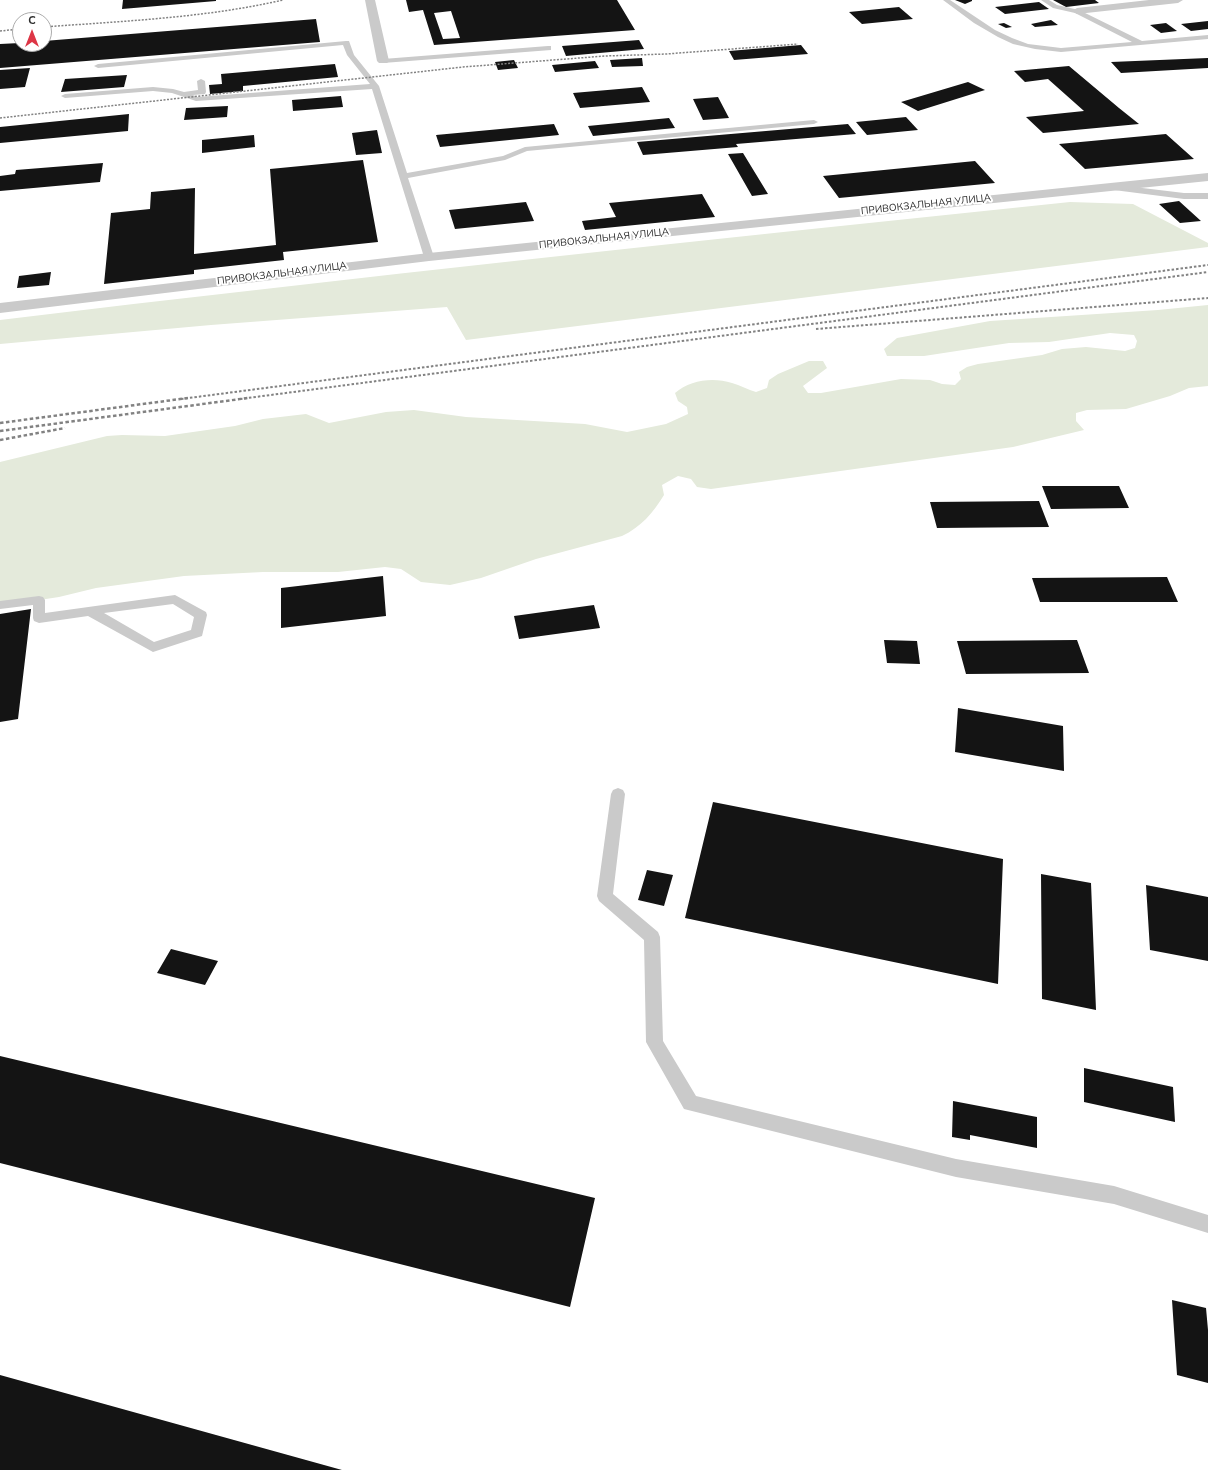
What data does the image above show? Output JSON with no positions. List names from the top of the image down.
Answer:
{
  "streets": {
    "street": ["ПРИВОКЗАЛЬНАЯ УЛИЦА"]
  },
  "north": "top"
}
